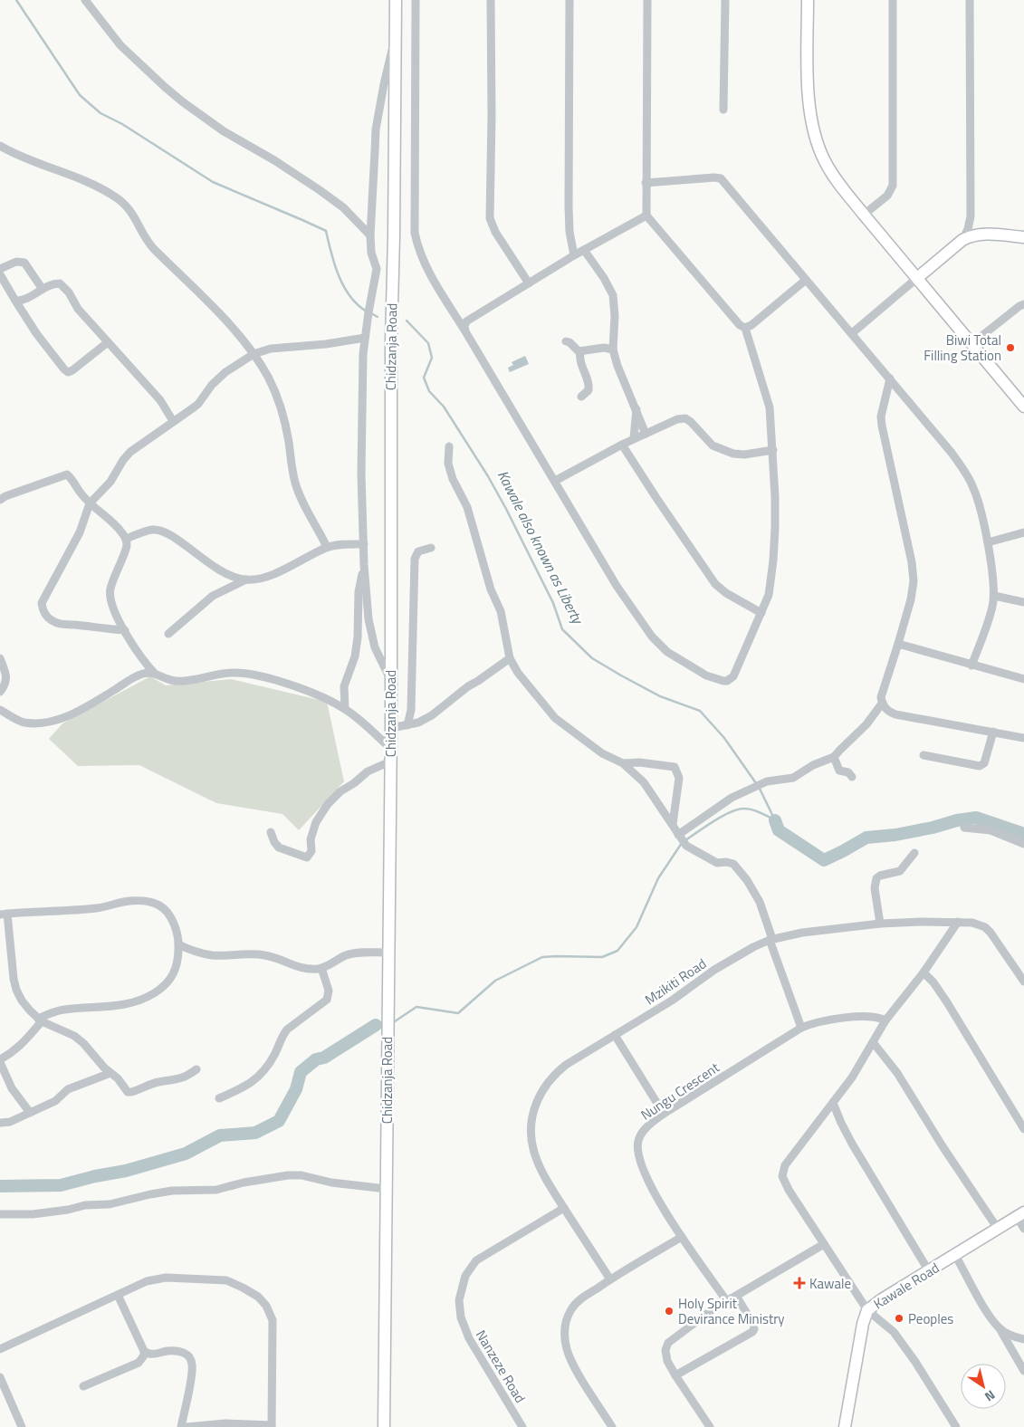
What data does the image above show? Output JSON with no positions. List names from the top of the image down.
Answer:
{
  "streets": {
    "street": [
      "Chidzanja Road",
      "Mzikiti Road",
      "Nungu Crescent",
      "Kawale Road",
      "Nanzeze Road"
    ]
  },
  "crossings": [
    ["Mzikiti Road", "Nanzeze Road"]
  ],
  "water": ["Kawale also known as Liberty"],
  "places": {
    "other": ["Biwi Total Filling Station", "Holy Spirit Devirance Ministry", "Peoples"],
    "health": ["Kawale"]
  },
  "north": "bottom right"
}
